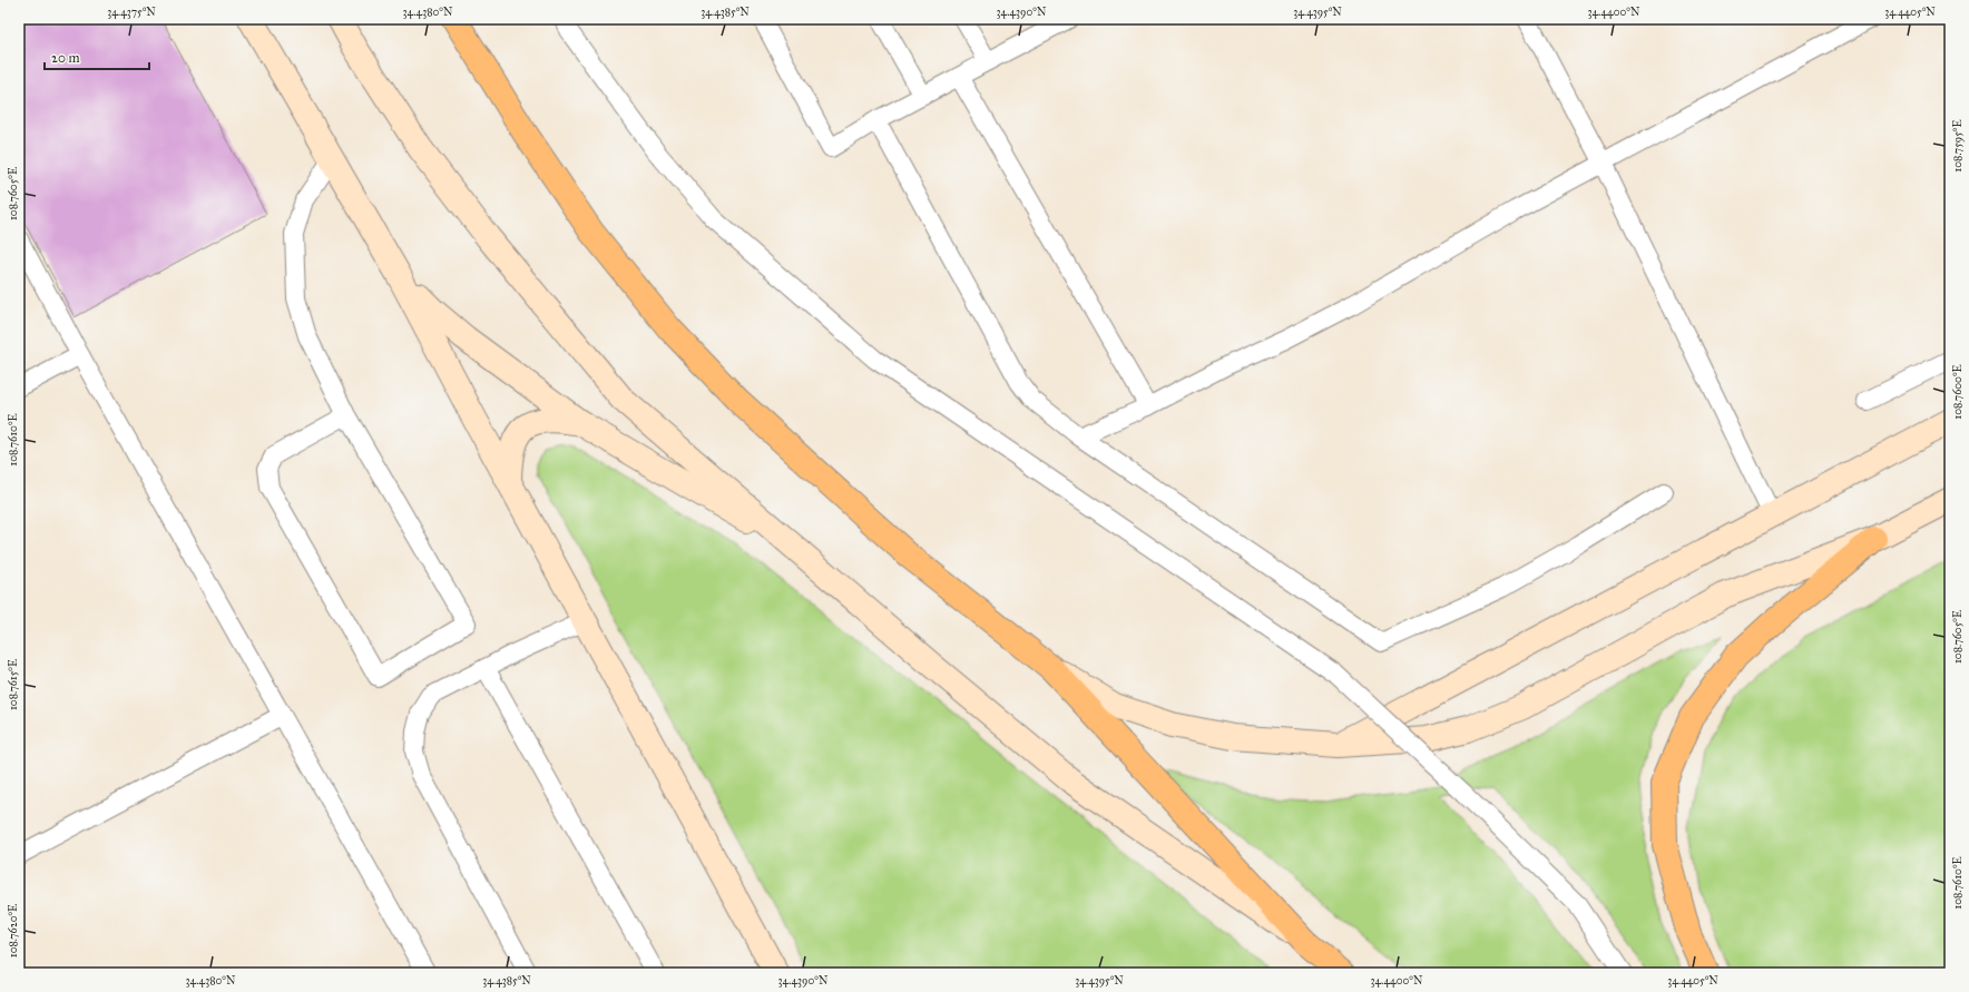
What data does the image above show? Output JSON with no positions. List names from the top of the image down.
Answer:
{
  "scale_bar": "20 m",
  "coordinates": [
    "34.4375°N",
    "34.4380°N",
    "34.4385°N",
    "34.4390°N",
    "34.4395°N",
    "34.4400°N",
    "34.4405°N",
    "108.7595°E",
    "108.7605°E",
    "108.7600°E",
    "108.7610°E",
    "108.7615°E",
    "108.7620°E"
  ]
}
